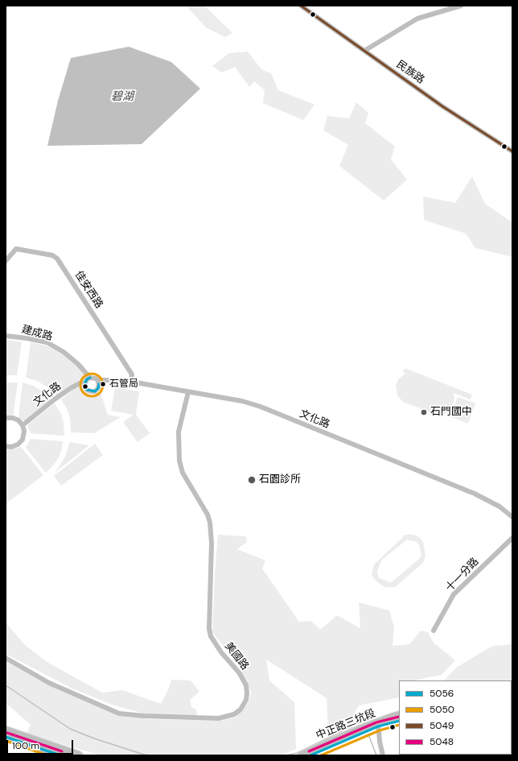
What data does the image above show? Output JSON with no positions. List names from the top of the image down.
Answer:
{
  "streets": {
    "main road": ["中正路三坑段"],
    "street": [
      "民族路",
      "佳安西路",
      "建成路",
      "文化路",
      "十一分路",
      "美國路"
    ]
  },
  "crossings": [
    ["佳安西路", "文化路"],
    ["建成路", "文化路"],
    ["文化路", "美國路"]
  ],
  "water": ["碧湖"],
  "places": ["石管局", "石門國中", "石園診所"],
  "lines": [
    "transit line 5049",
    "transit line 5050",
    "transit line 5056",
    "transit line 5048"
  ],
  "legend": [
    "5056",
    "5050",
    "5049",
    "5048"
  ],
  "scale_bar": "100 m"
}
